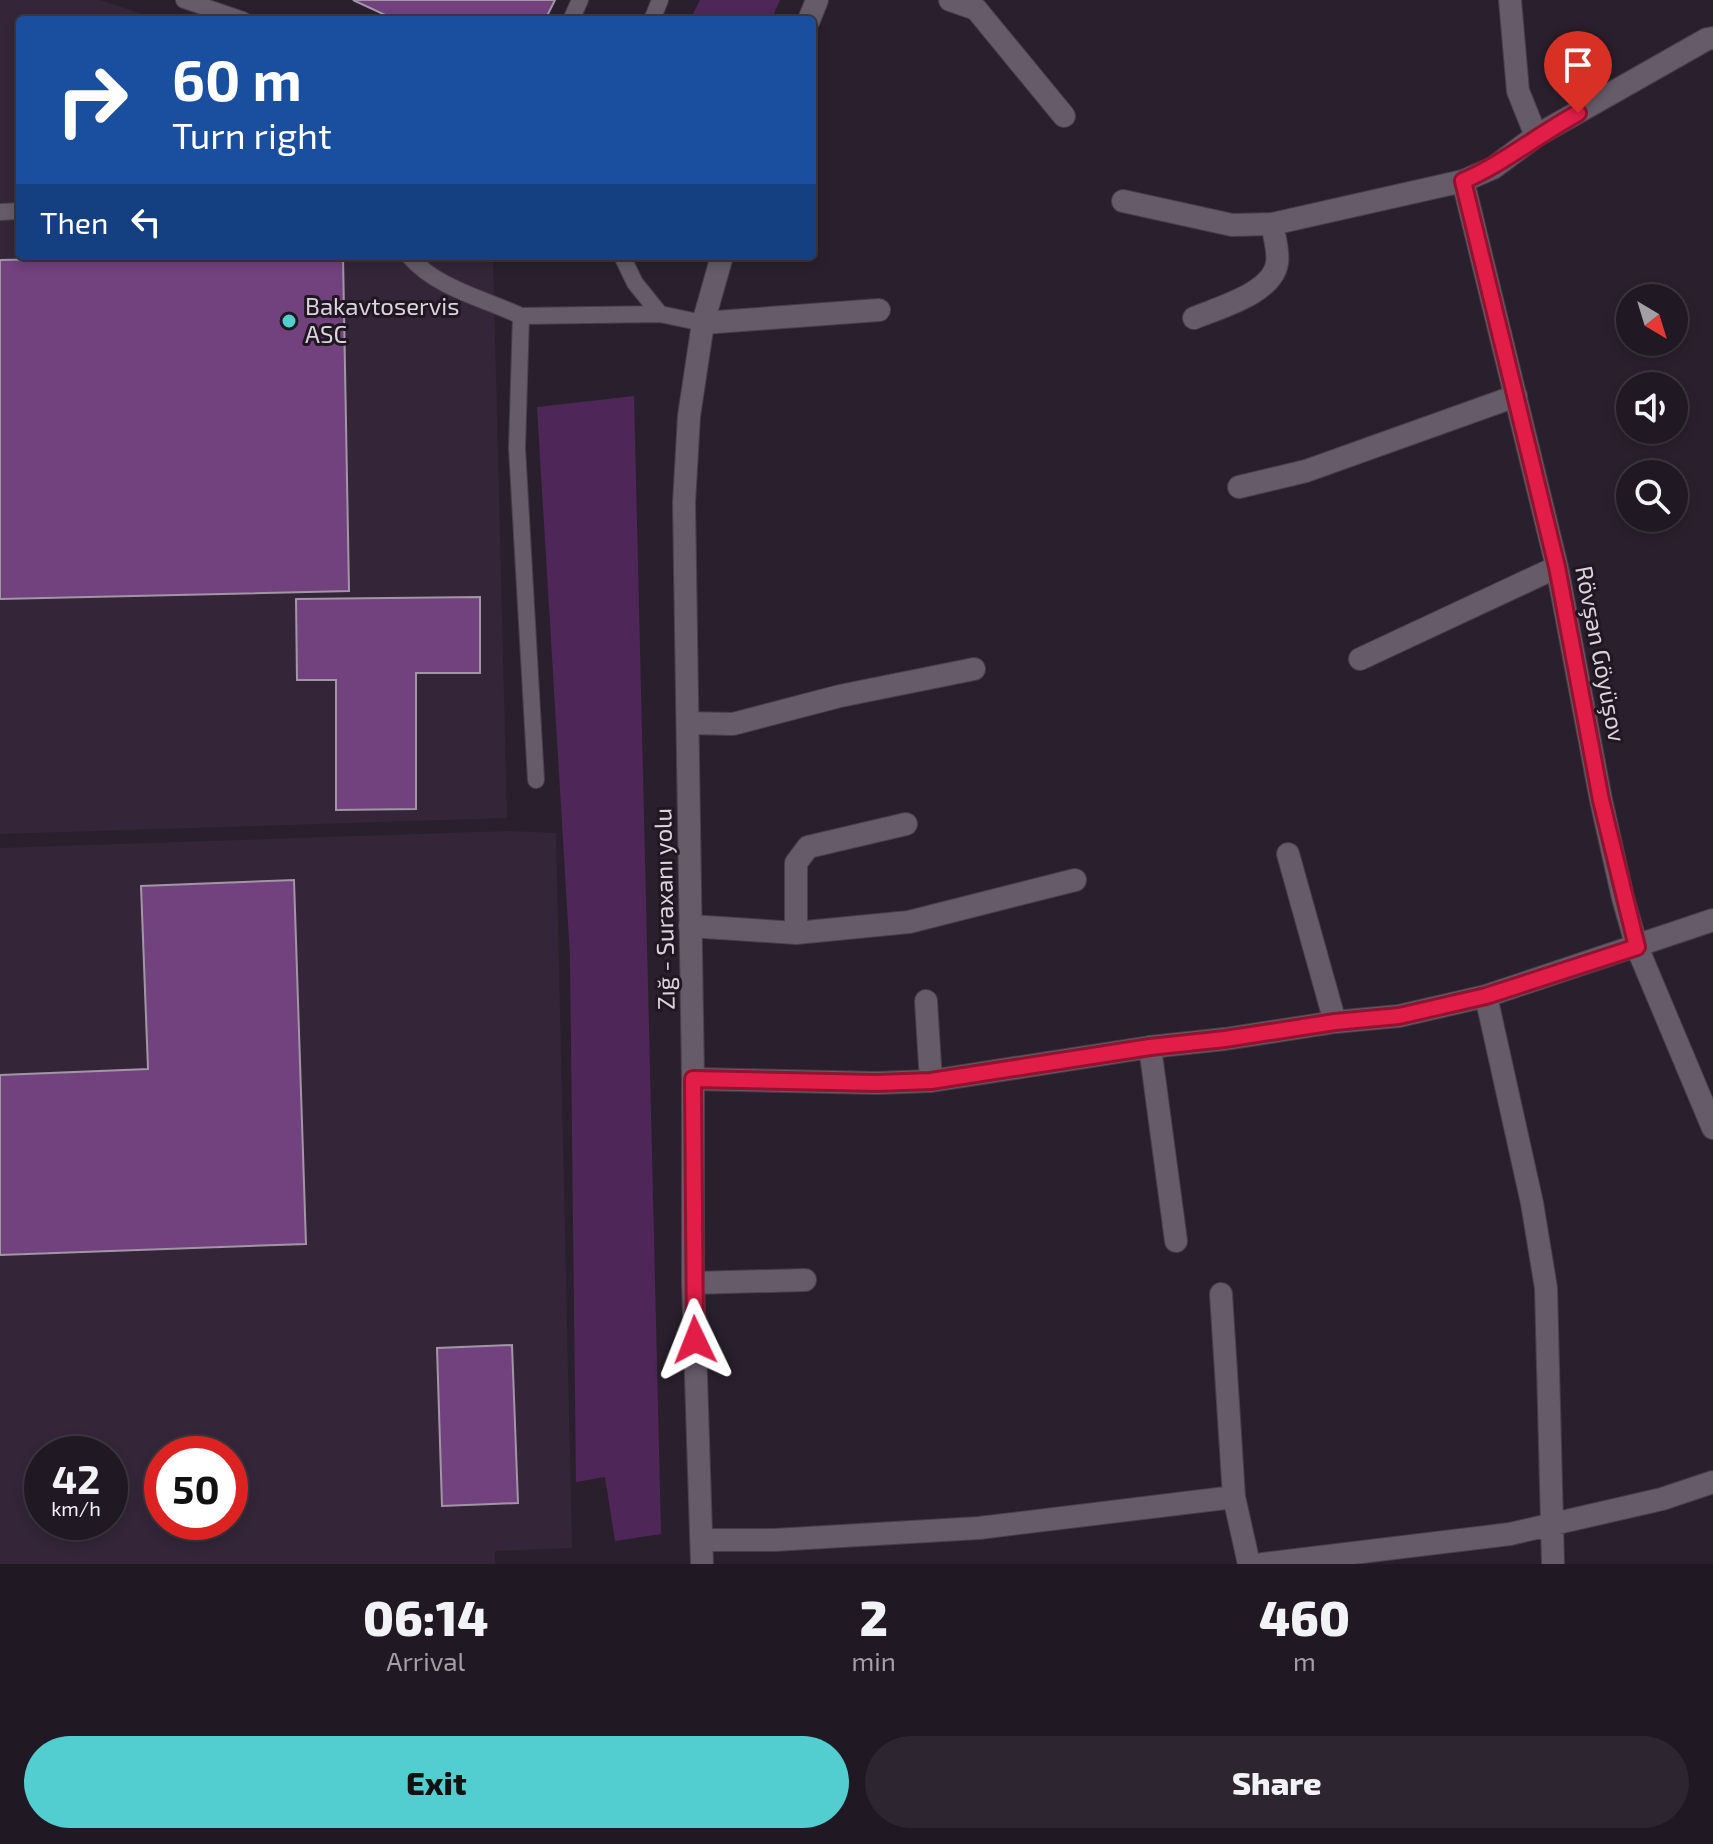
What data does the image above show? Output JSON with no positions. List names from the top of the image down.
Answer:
{
  "streets": {
    "street": ["Rövşən Göyüşov", "Zığ - Suraxanı yolu"]
  },
  "places": ["Bakavtoservis ASC"],
  "north": "bottom right",
  "page": {
    "turn": ["60 m", "Turn right"],
    "then": "Then",
    "speed": "42 km/h",
    "limit": "50",
    "eta": [
      "06:14",
      "Arrival",
      "2",
      "min",
      "460",
      "m"
    ],
    "buttons": ["Exit", "Share"]
  }
}
